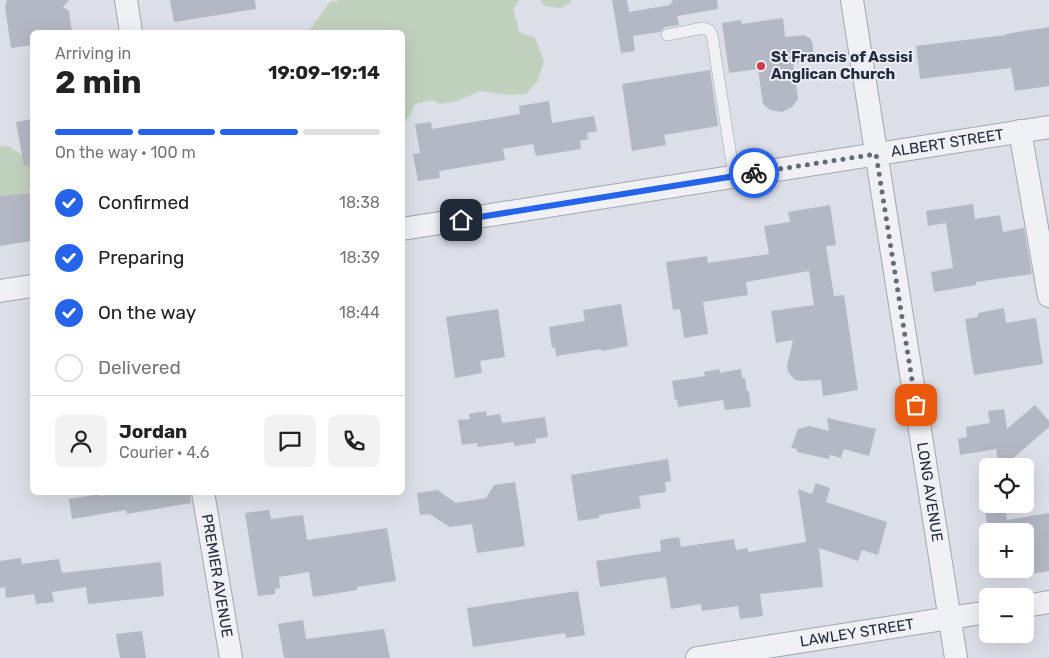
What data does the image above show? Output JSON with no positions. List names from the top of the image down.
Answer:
{
  "streets": {
    "street": [
      "ALBERT STREET",
      "LONG AVENUE",
      "PREMIER AVENUE",
      "LAWLEY STREET"
    ]
  },
  "crossings": [
    ["ALBERT STREET", "LONG AVENUE"],
    ["LONG AVENUE", "LAWLEY STREET"]
  ],
  "places": ["St Francis of Assisi Anglican Church"],
  "page": {
    "heading": ["2 min", "Arriving in", "19:09–19:14"],
    "panel": ["Jordan", "Courier · 4.6"],
    "bar": "On the way · 100 m",
    "list": [
      ["Confirmed", "18:38"],
      ["Preparing", "18:39"],
      ["On the way", "18:44"],
      "Delivered"
    ],
    "map_buttons": ["+", "−"]
  }
}
